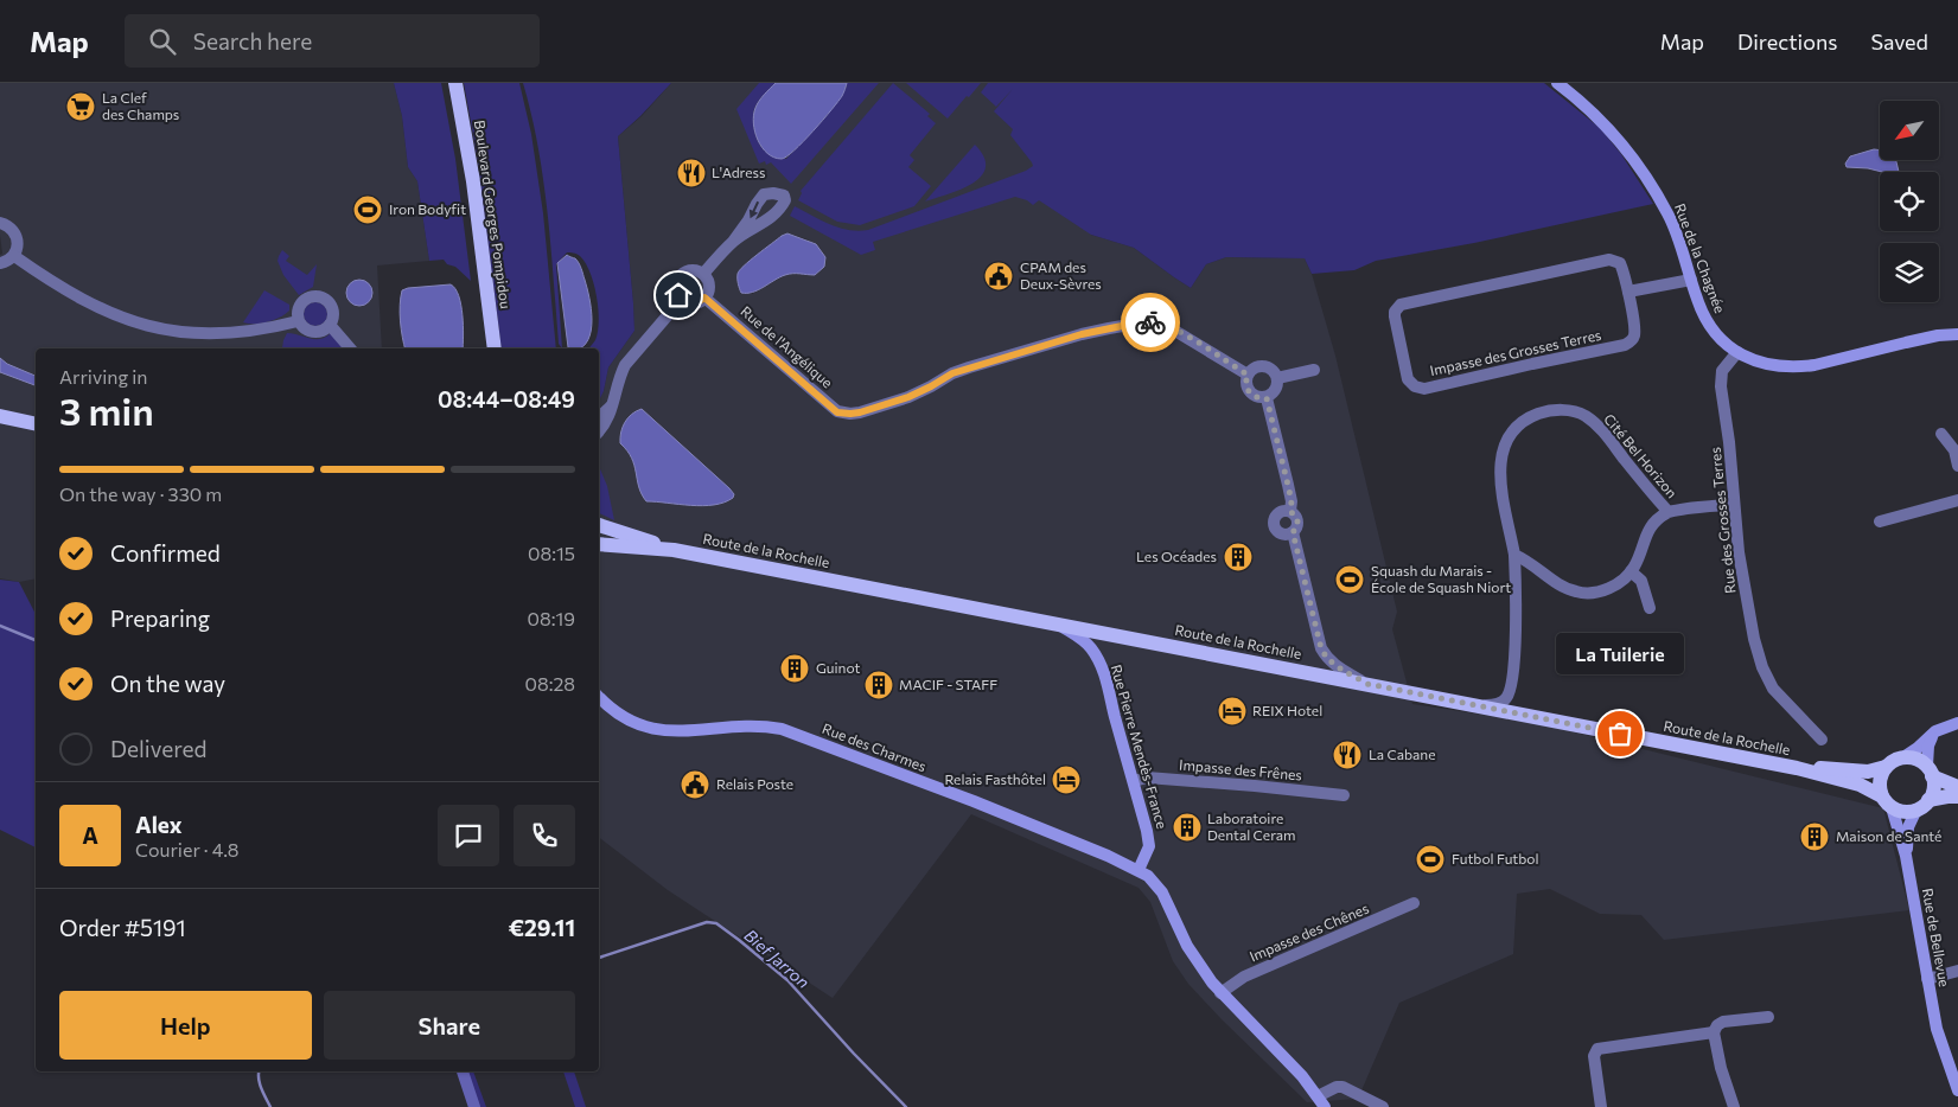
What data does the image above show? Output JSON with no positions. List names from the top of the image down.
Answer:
{
  "streets": {
    "main road": ["Boulevard Georges Pompidou", "Route de la Rochelle"],
    "street": [
      "Rue de la Chagnée",
      "Rue de l'Angélique",
      "Impasse des Grosses Terres",
      "Cité Bel Horizon",
      "Rue des Grosses Terres",
      "Rue Pierre Mendès-France",
      "Rue des Charmes",
      "Impasse des Frênes",
      "Impasse des Chênes",
      "Rue de Bellevue"
    ]
  },
  "crossings": [
    ["Rue de la Chagnée", "Rue des Grosses Terres"],
    ["Cité Bel Horizon", "Rue des Grosses Terres"],
    ["Cité Bel Horizon", "Route de la Rochelle"],
    ["Route de la Rochelle", "Rue Pierre Mendès-France"],
    ["Route de la Rochelle", "Rue de Bellevue"],
    ["Rue Pierre Mendès-France", "Rue des Charmes"],
    ["Rue Pierre Mendès-France", "Impasse des Frênes"]
  ],
  "water": ["Bief Jarron"],
  "places": {
    "supermarket": ["La Clef des Champs"],
    "restaurant": ["L'Adress", "La Cabane"],
    "sports": ["Iron Bodyfit", "Squash du Marais - École de Squash Niort", "Futbol Futbol"],
    "public building": ["CPAM des Deux-Sèvres", "Relais Poste"],
    "building": [
      "Les Océades",
      "Guinot",
      "MACIF - STAFF",
      "Laboratoire Dental Ceram",
      "Maison de Santé"
    ],
    "hotel": ["REIX Hotel", "Relais Fasthôtel"],
    "other": ["La Tuilerie"]
  },
  "north": "bottom left",
  "page": {
    "header": "Map",
    "search": "Search here",
    "nav": ["Map", "Directions", "Saved"],
    "heading": ["3 min", "Arriving in", "08:44–08:49"],
    "panel": [
      "Alex",
      "Courier · 4.8",
      "Order #5191",
      "€29.11"
    ],
    "bar": "On the way · 330 m",
    "list": [
      ["Confirmed", "08:15"],
      ["Preparing", "08:19"],
      ["On the way", "08:28"],
      "Delivered"
    ],
    "bubble": "La Tuilerie",
    "round": "A",
    "buttons": ["Help", "Share"]
  }
}
